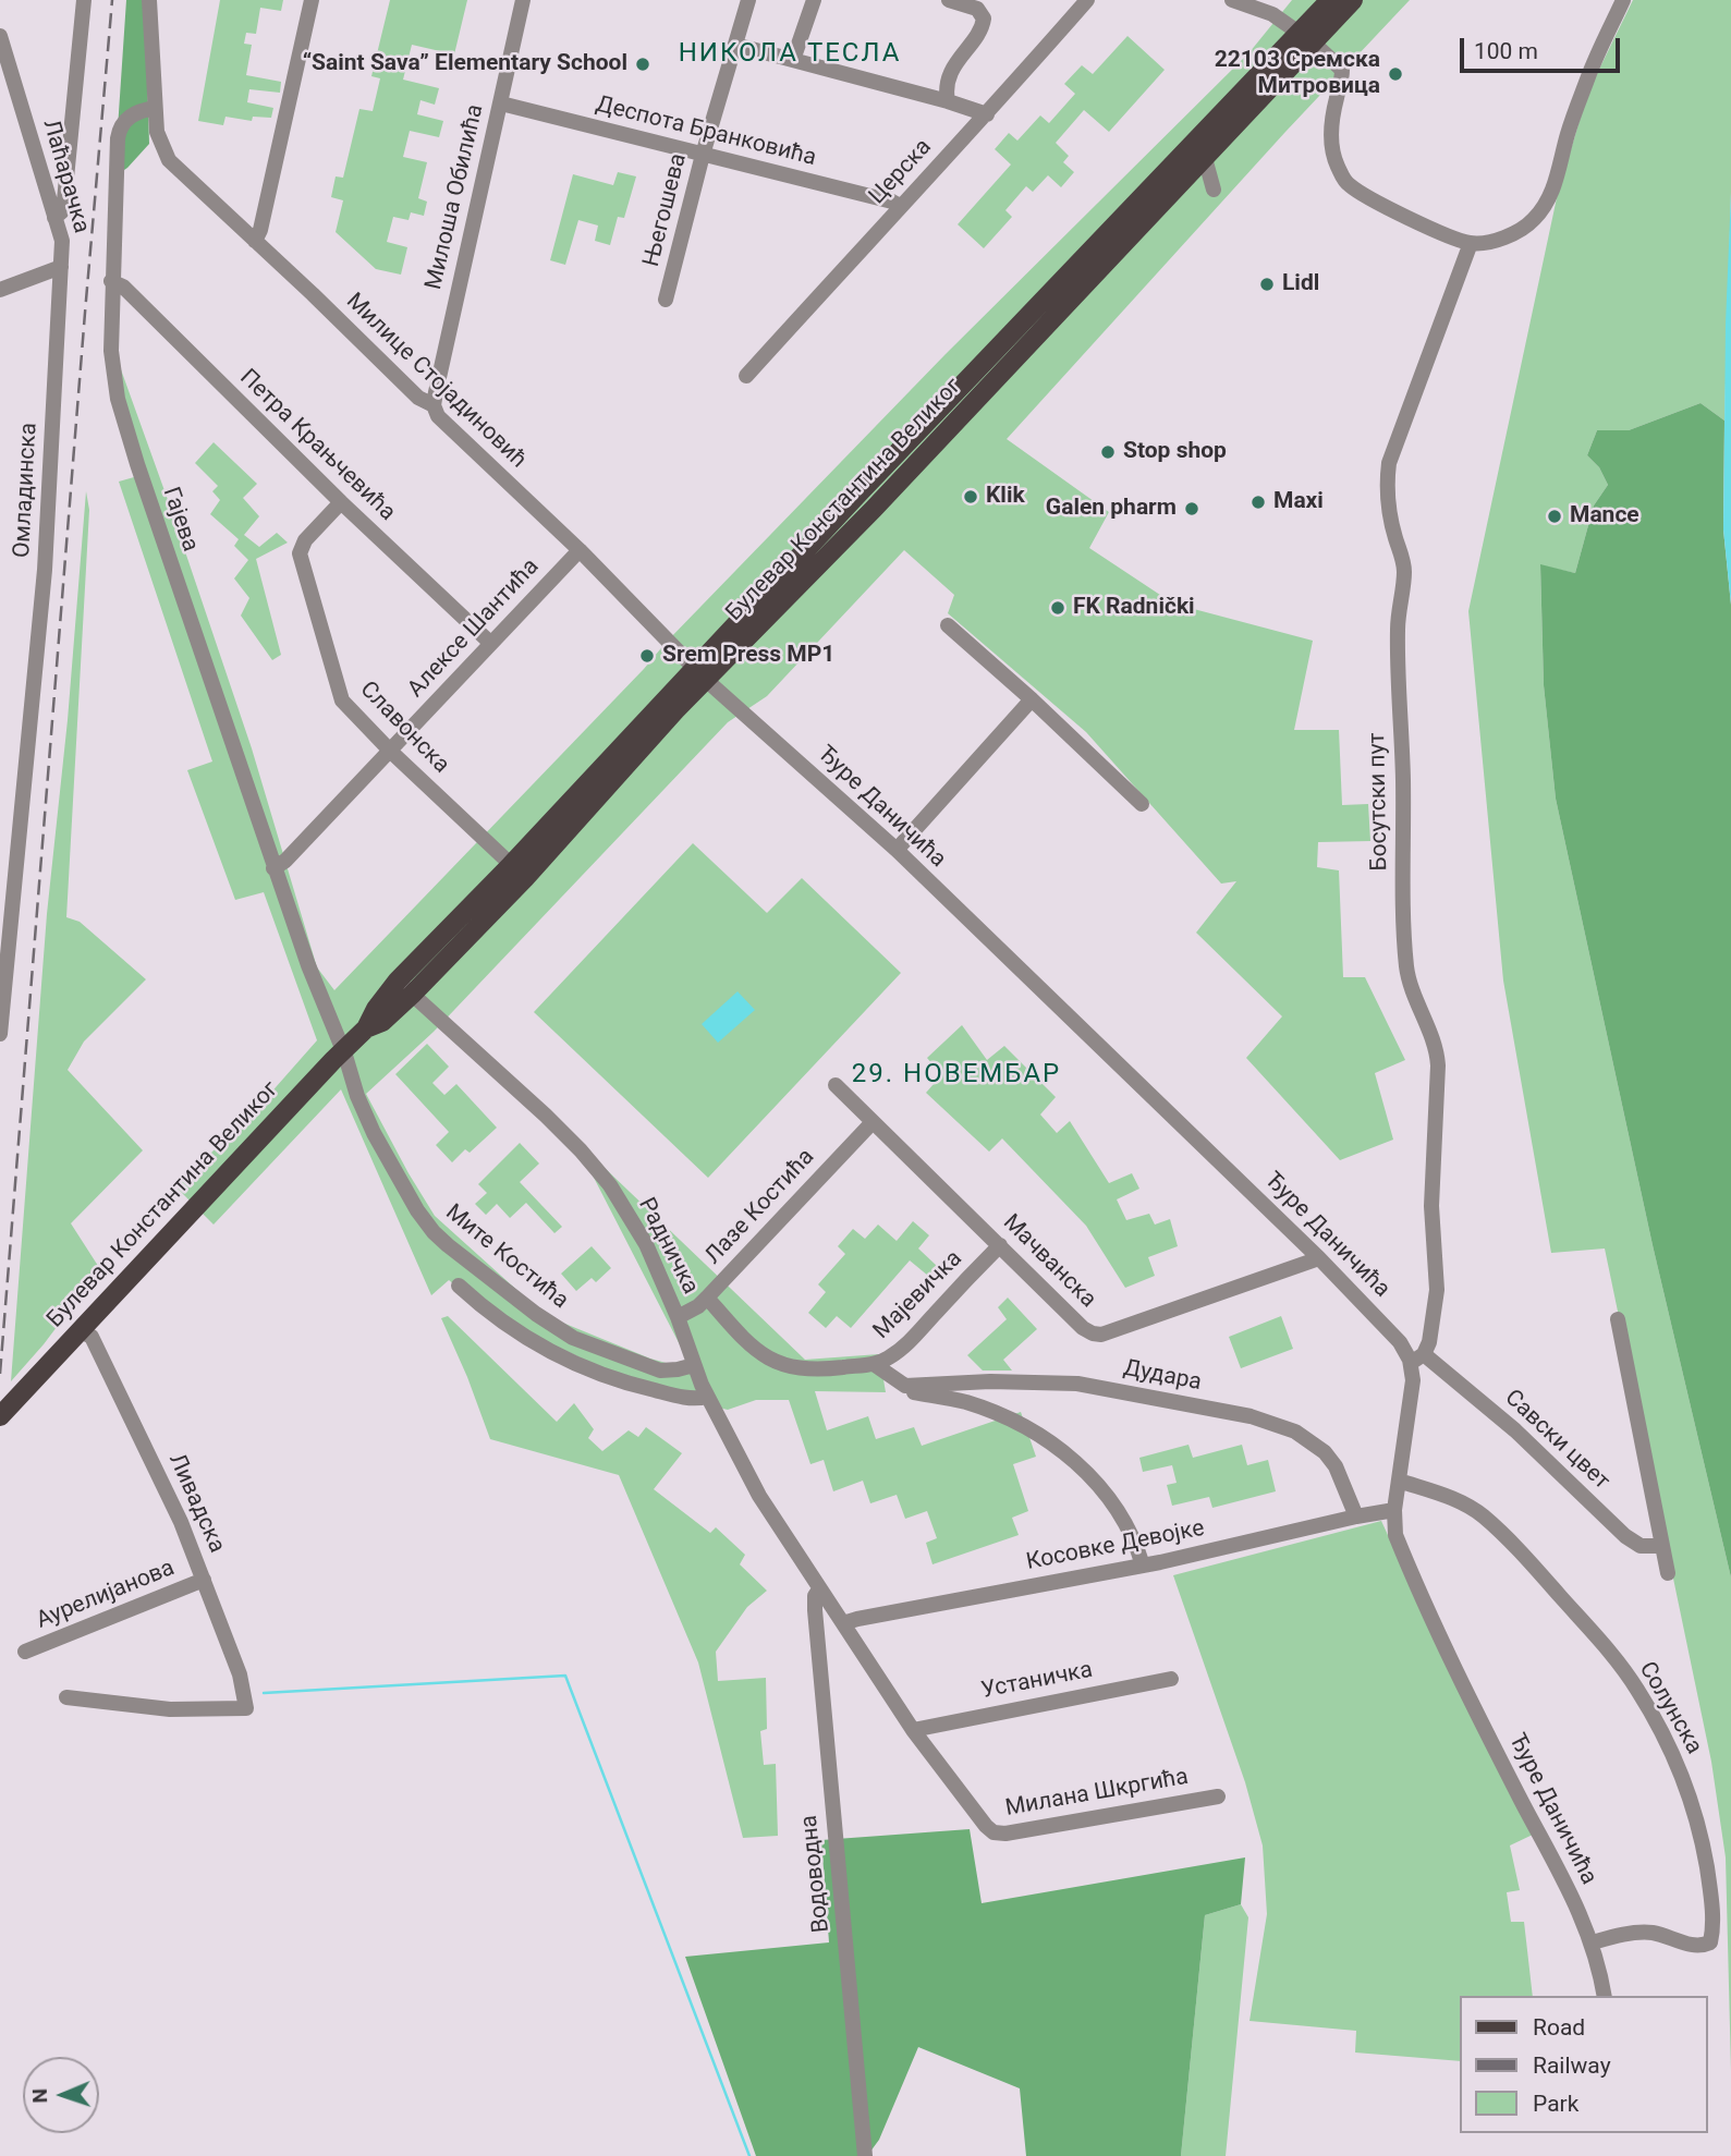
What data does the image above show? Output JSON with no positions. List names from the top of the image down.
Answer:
{
  "streets": {
    "main road": ["Булевар Константина Великог"],
    "street": [
      "Деспота Бранковића",
      "Церска",
      "Лаћарачка",
      "Милоша Обилића",
      "Његошева",
      "Милице Стојадиновић",
      "Петра Крањчевића",
      "Омладинска",
      "Гајева",
      "Алексе Шантића",
      "Славонска",
      "Босутски пут",
      "Ђуре Даничића",
      "Лазе Костића",
      "Радничка",
      "Мите Костића",
      "Мачванска",
      "Мајевичка",
      "Дудара",
      "Савски цвет",
      "Ливадска",
      "Косовке Девојке",
      "Аурелијанова",
      "Устаничка",
      "Солунска",
      "Милана Шкргића",
      "Водоводна"
    ]
  },
  "crossings": [
    ["Деспота Бранковића", "Церска"],
    ["Деспота Бранковића", "Милоша Обилића"],
    ["Деспота Бранковића", "Његошева"],
    ["Лаћарачка", "Омладинска"],
    ["Милоша Обилића", "Милице Стојадиновић"],
    ["Милице Стојадиновић", "Булевар Константина Великог"],
    ["Милице Стојадиновић", "Гајева"],
    ["Милице Стојадиновић", "Алексе Шантића"],
    ["Милице Стојадиновић", "Ђуре Даничића"],
    ["Петра Крањчевића", "Гајева"],
    ["Петра Крањчевића", "Алексе Шантића"],
    ["Петра Крањчевића", "Славонска"],
    ["Булевар Константина Великог", "Гајева"],
    ["Булевар Константина Великог", "Славонска"],
    ["Булевар Константина Великог", "Ђуре Даничића"],
    ["Булевар Константина Великог", "Радничка"],
    ["Булевар Константина Великог", "Мите Костића"],
    ["Булевар Константина Великог", "Ливадска"],
    ["Гајева", "Алексе Шантића"],
    ["Гајева", "Мите Костића"],
    ["Алексе Шантића", "Славонска"],
    ["Босутски пут", "Ђуре Даничића"],
    ["Босутски пут", "Савски цвет"],
    ["Ђуре Даничића", "Мачванска"],
    ["Ђуре Даничића", "Савски цвет"],
    ["Ђуре Даничића", "Косовке Девојке"],
    ["Ђуре Даничића", "Солунска"],
    ["Лазе Костића", "Радничка"],
    ["Лазе Костића", "Мачванска"],
    ["Лазе Костића", "Мајевичка"],
    ["Радничка", "Мите Костића"],
    ["Радничка", "Водоводна"],
    ["Мачванска", "Мајевичка"],
    ["Дудара", "Косовке Девојке"],
    ["Ливадска", "Аурелијанова"],
    ["Устаничка", "Милана Шкргића"]
  ],
  "districts": ["НИКОЛА ТЕСЛА", "29. НОВЕМБАР"],
  "places": [
    "“Saint Sava” Elementary School",
    "22103 Сремска Митровица",
    "Lidl",
    "Stop shop",
    "Klik",
    "Maxi",
    "Galen pharm",
    "Mance",
    "FK Radnički",
    "Srem Press MP1"
  ],
  "legend": ["Road", "Railway", "Park"],
  "scale_bar": "100 m",
  "north": "left"
}
